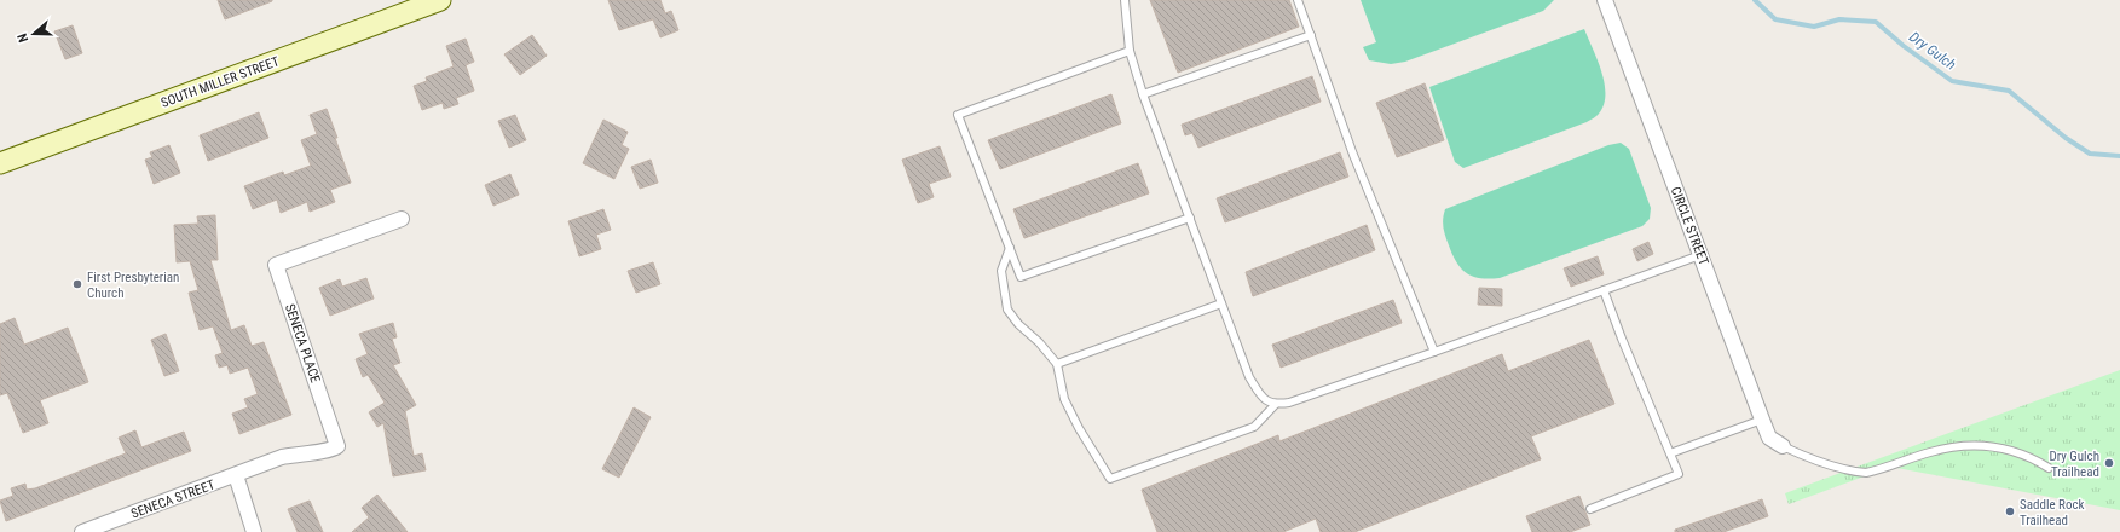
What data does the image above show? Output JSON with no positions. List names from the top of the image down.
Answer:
{
  "streets": {
    "street": [
      "SOUTH MILLER STREET",
      "CIRCLE STREET",
      "SENECA PLACE",
      "SENECA STREET"
    ]
  },
  "crossings": [
    ["SENECA PLACE", "SENECA STREET"]
  ],
  "water": ["Dry Gulch"],
  "places": ["First Presbyterian Church", "Dry Gulch Trailhead", "Saddle Rock Trailhead"],
  "north": "left"
}
